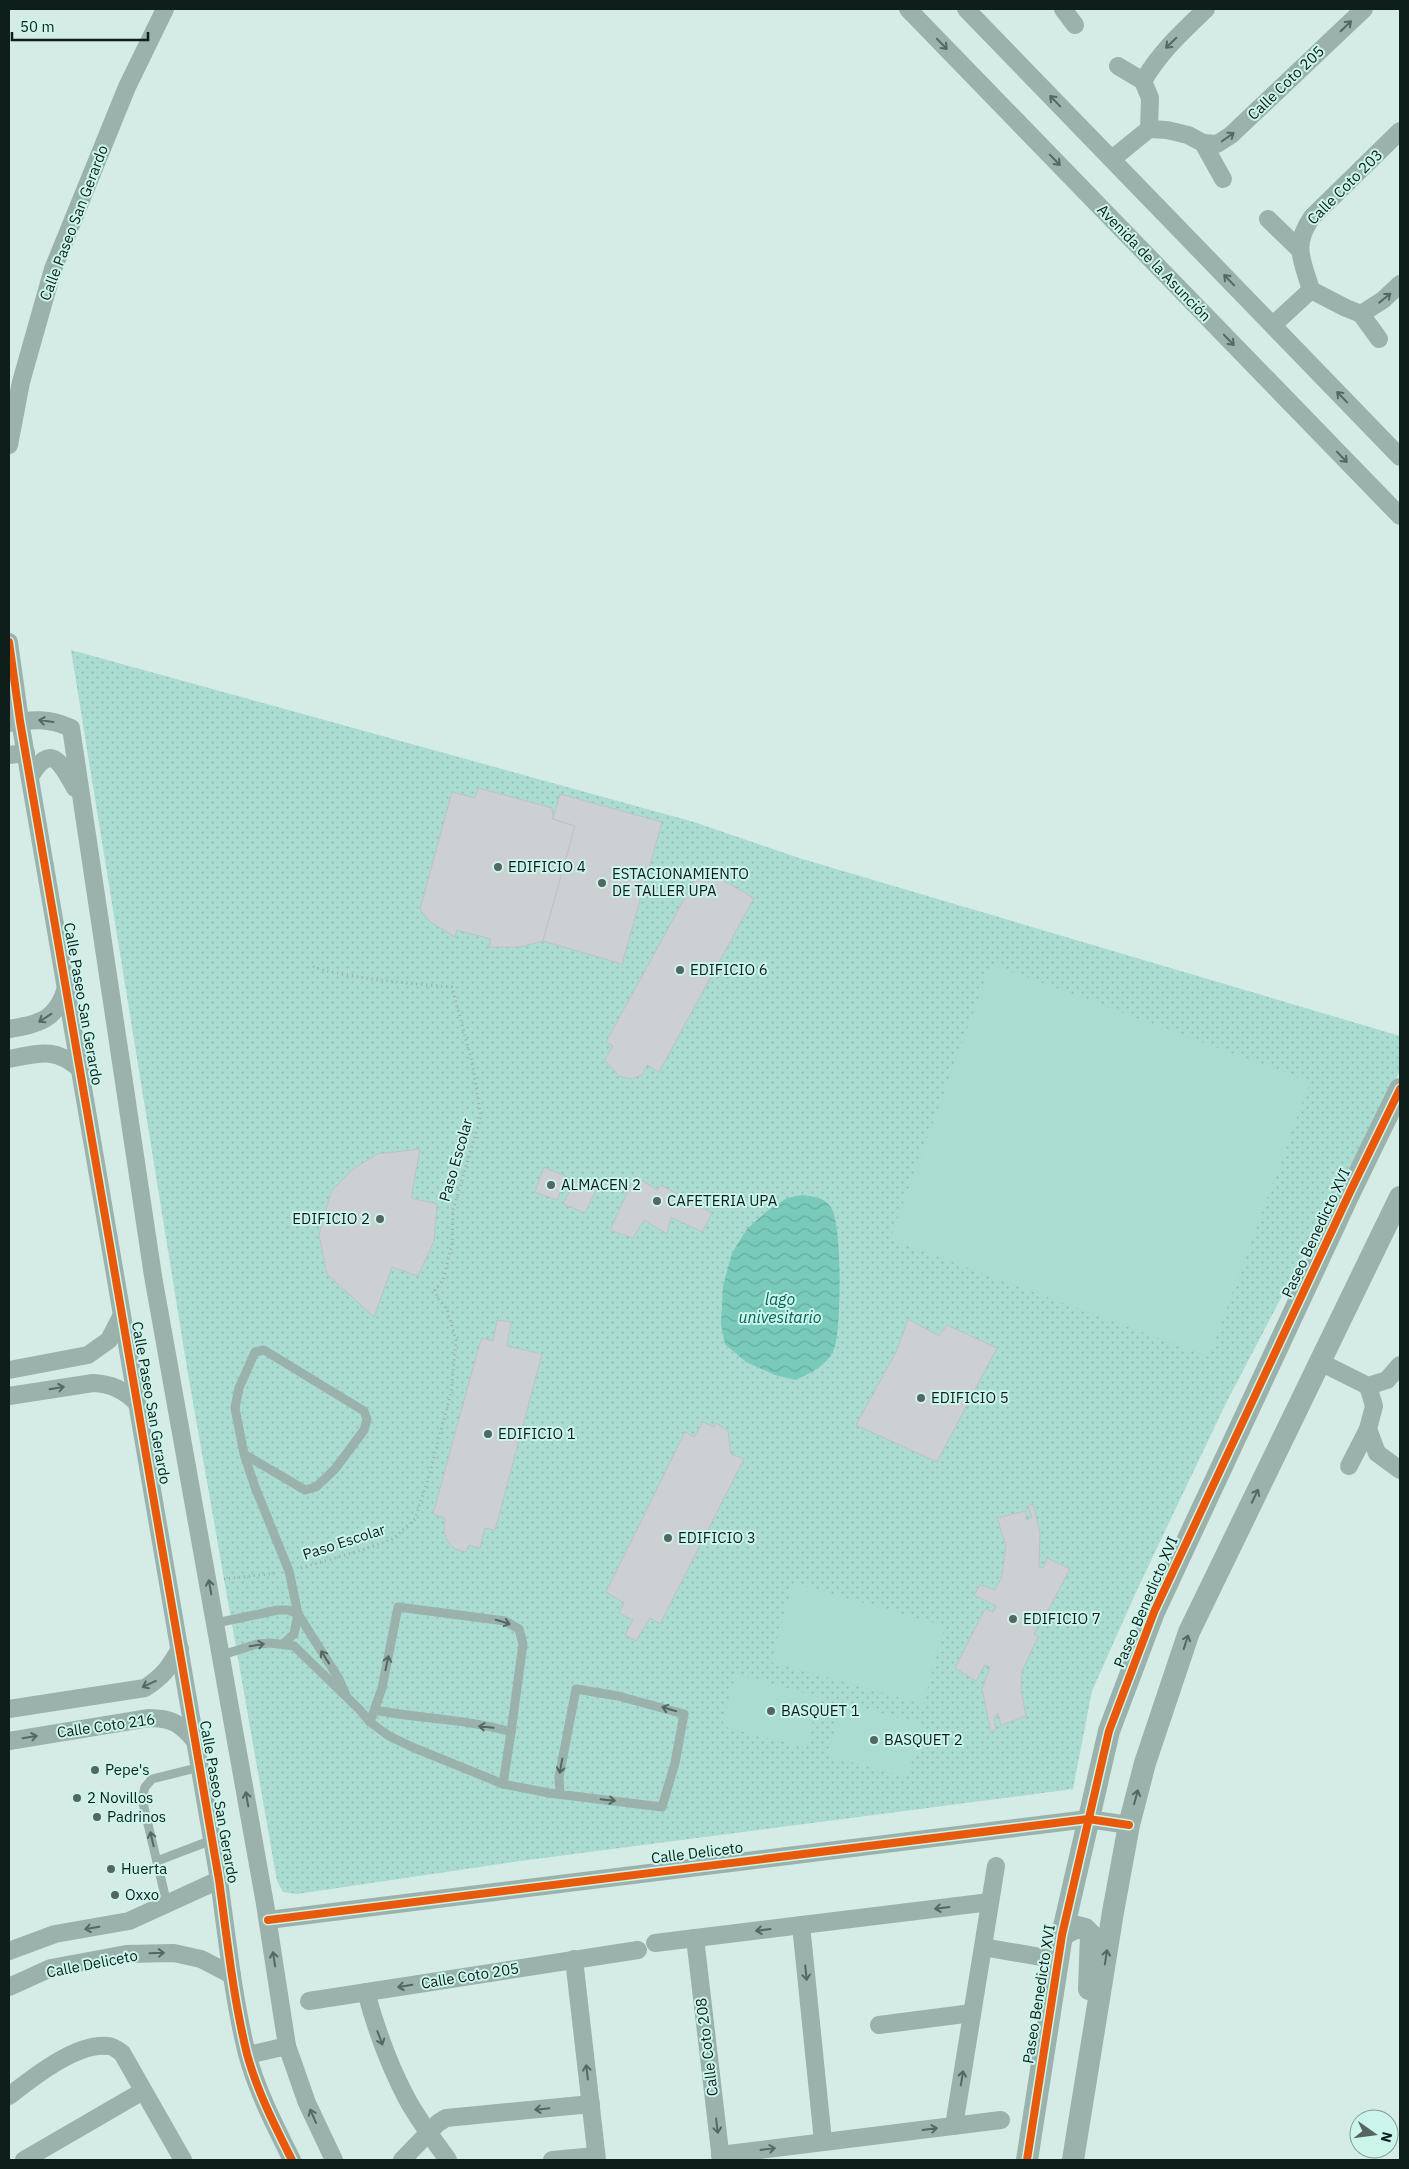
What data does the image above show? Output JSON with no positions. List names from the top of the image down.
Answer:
{
  "streets": {
    "street": [
      "Calle Coto 205",
      "Calle Coto 203",
      "Calle Paseo San Gerardo",
      "Avenida de la Asunción",
      "Paseo Benedicto XVI",
      "Calle Coto 216",
      "Calle Deliceto",
      "Calle Coto 208"
    ],
    "path": ["Paso Escolar"]
  },
  "crossings": [
    ["Calle Paseo San Gerardo", "Paso Escolar"],
    ["Calle Paseo San Gerardo", "Calle Coto 216"],
    ["Calle Paseo San Gerardo", "Calle Deliceto"],
    ["Paseo Benedicto XVI", "Calle Deliceto"]
  ],
  "water": ["lago univesitario"],
  "places": [
    "EDIFICIO 4",
    "ESTACIONAMIENTO DE TALLER UPA",
    "EDIFICIO 6",
    "ALMACEN 2",
    "CAFETERIA UPA",
    "EDIFICIO 2",
    "EDIFICIO 5",
    "EDIFICIO 1",
    "EDIFICIO 3",
    "EDIFICIO 7",
    "BASQUET 1",
    "BASQUET 2",
    "Pepe's",
    "2 Novillos",
    "Padrinos",
    "Huerta",
    "Oxxo"
  ],
  "scale_bar": "50 m",
  "north": "right"
}
